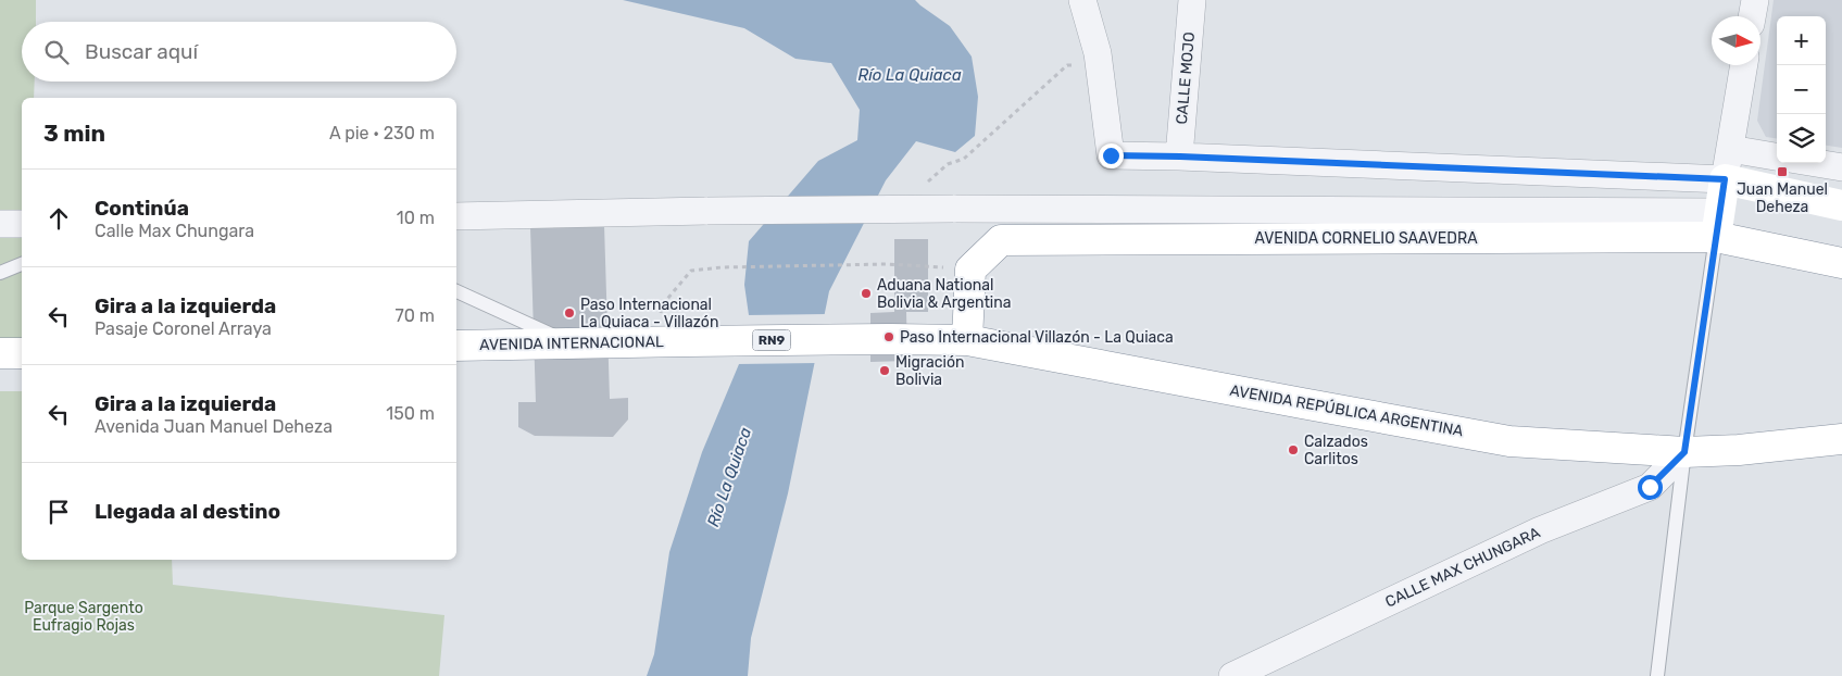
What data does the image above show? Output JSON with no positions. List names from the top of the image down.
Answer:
{
  "streets": {
    "main road": [
      "AVENIDA CORNELIO SAAVEDRA",
      "RN9",
      "AVENIDA INTERNACIONAL",
      "AVENIDA REPÚBLICA ARGENTINA"
    ],
    "street": ["CALLE MOJO", "CALLE MAX CHUNGARA"]
  },
  "crossings": [
    ["AVENIDA INTERNACIONAL", "AVENIDA REPÚBLICA ARGENTINA"],
    ["AVENIDA REPÚBLICA ARGENTINA", "CALLE MAX CHUNGARA"]
  ],
  "water": ["Río La Quiaca"],
  "parks": ["Parque Sargento Eufragio Rojas"],
  "places": {
    "transit": ["Juan Manuel Deheza"],
    "other": [
      "Aduana National Bolivia & Argentina",
      "Paso Internacional La Quiaca - Villazón",
      "Paso Internacional Villazón - La Quiaca",
      "Migración Bolivia",
      "Calzados Carlitos"
    ]
  },
  "north": "right",
  "page": {
    "map_buttons": ["+", "−"],
    "search": "Buscar aquí",
    "heading": ["3 min", "A pie · 230 m"],
    "list": [
      ["Continúa", "Calle Max Chungara", "10 m"],
      ["Gira a la izquierda", "Pasaje Coronel Arraya", "70 m"],
      ["Gira a la izquierda", "Avenida Juan Manuel Deheza", "150 m"],
      "Llegada al destino"
    ]
  }
}
